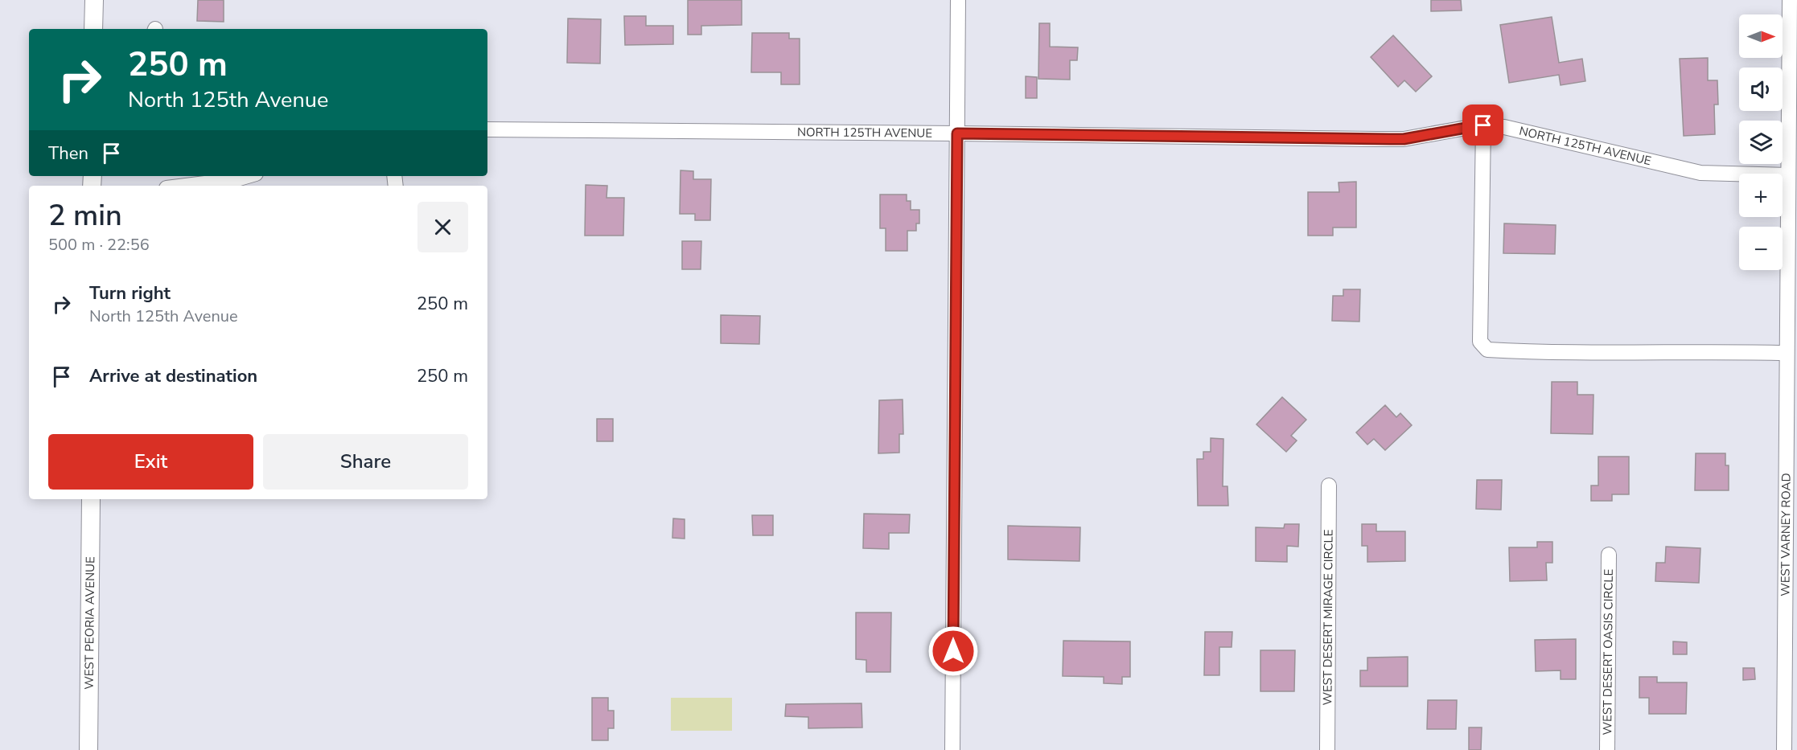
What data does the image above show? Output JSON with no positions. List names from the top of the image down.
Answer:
{
  "streets": {
    "main road": ["WEST PEORIA AVENUE"],
    "street": [
      "NORTH 125TH AVENUE",
      "WEST VARNEY ROAD",
      "WEST DESERT MIRAGE CIRCLE",
      "WEST DESERT OASIS CIRCLE"
    ]
  },
  "crossings": [
    ["NORTH 125TH AVENUE", "WEST VARNEY ROAD"]
  ],
  "north": "right",
  "page": {
    "map_buttons": ["+", "−"],
    "turn": ["250 m", "North 125th Avenue"],
    "then": "Then",
    "heading": ["2 min", "500 m · 22:56"],
    "list": [
      {
        "name": "Turn right",
        "note": "North 125th Avenue",
        "value": "250 m"
      },
      {
        "name": "Arrive at destination",
        "value": "250 m"
      }
    ],
    "buttons": ["Exit", "Share"]
  }
}
